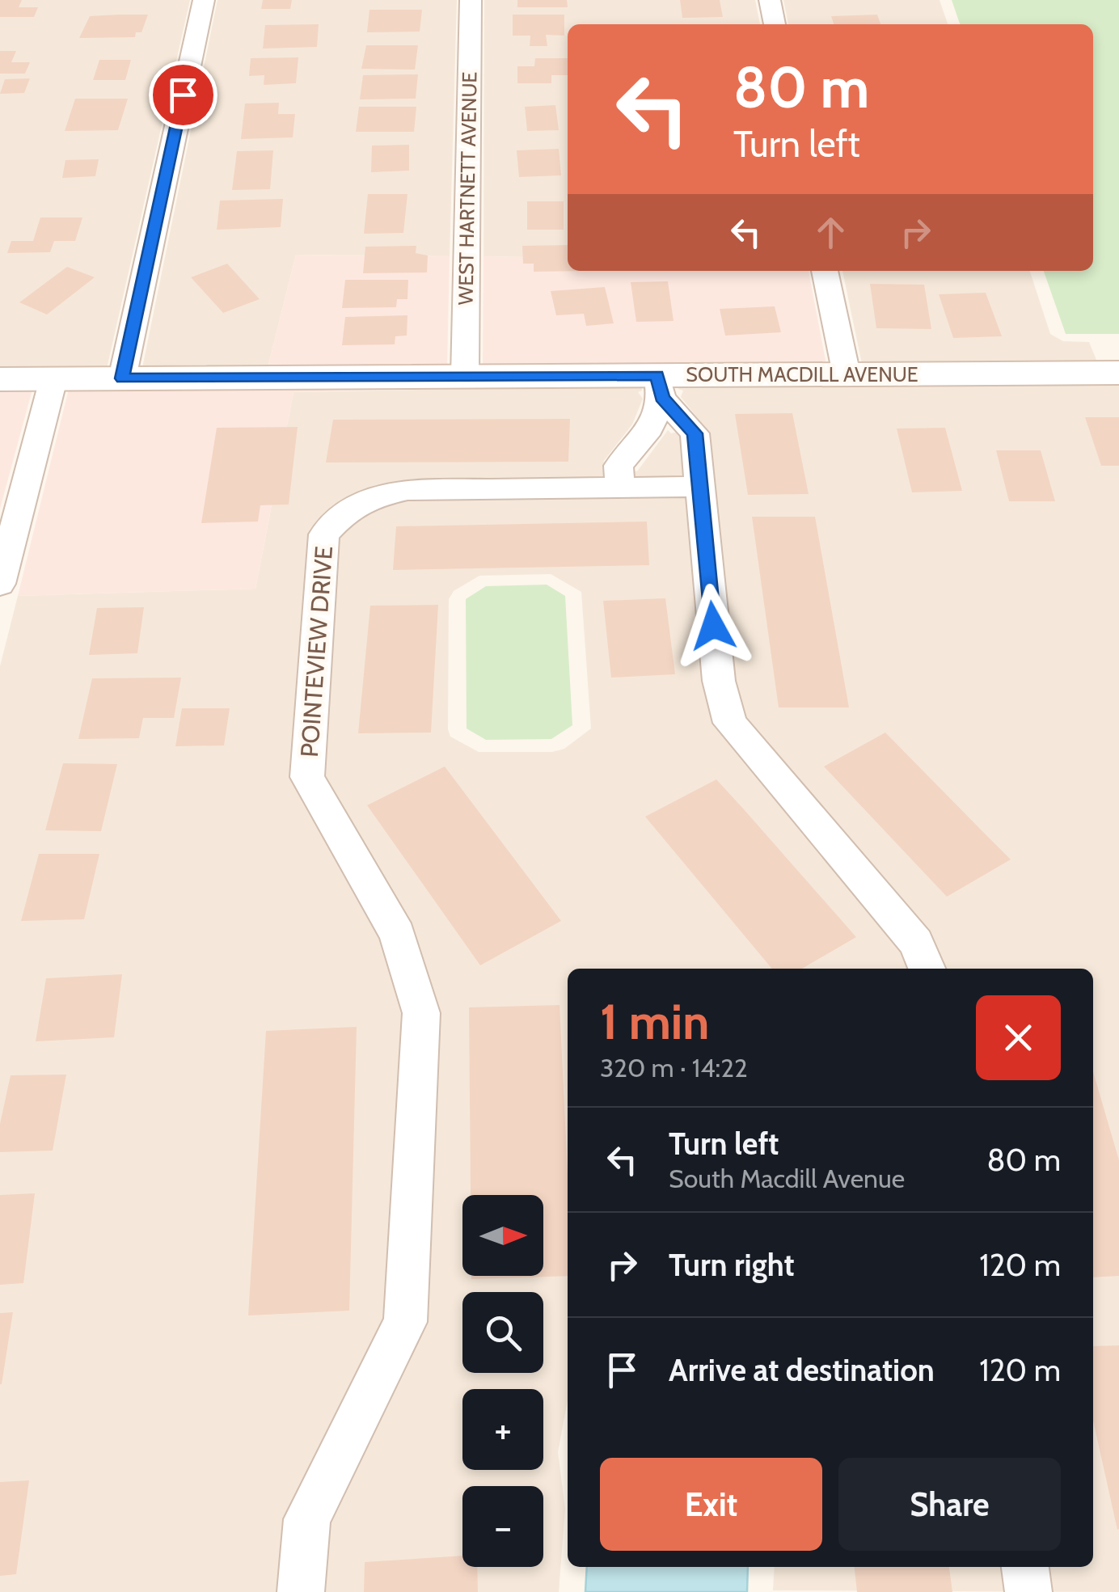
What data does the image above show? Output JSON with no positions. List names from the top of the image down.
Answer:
{
  "streets": {
    "street": ["WEST HARTNETT AVENUE", "SOUTH MACDILL AVENUE", "POINTEVIEW DRIVE"]
  },
  "crossings": [
    ["WEST HARTNETT AVENUE", "SOUTH MACDILL AVENUE"]
  ],
  "north": "right",
  "page": {
    "turn": ["80 m", "Turn left"],
    "heading": ["1 min", "320 m · 14:22"],
    "list": [
      {
        "name": "Turn left",
        "note": "South Macdill Avenue",
        "value": "80 m"
      },
      {
        "name": "Turn right",
        "value": "120 m"
      },
      {
        "name": "Arrive at destination",
        "value": "120 m"
      }
    ],
    "map_buttons": ["+", "−"],
    "buttons": ["Exit", "Share"]
  }
}
